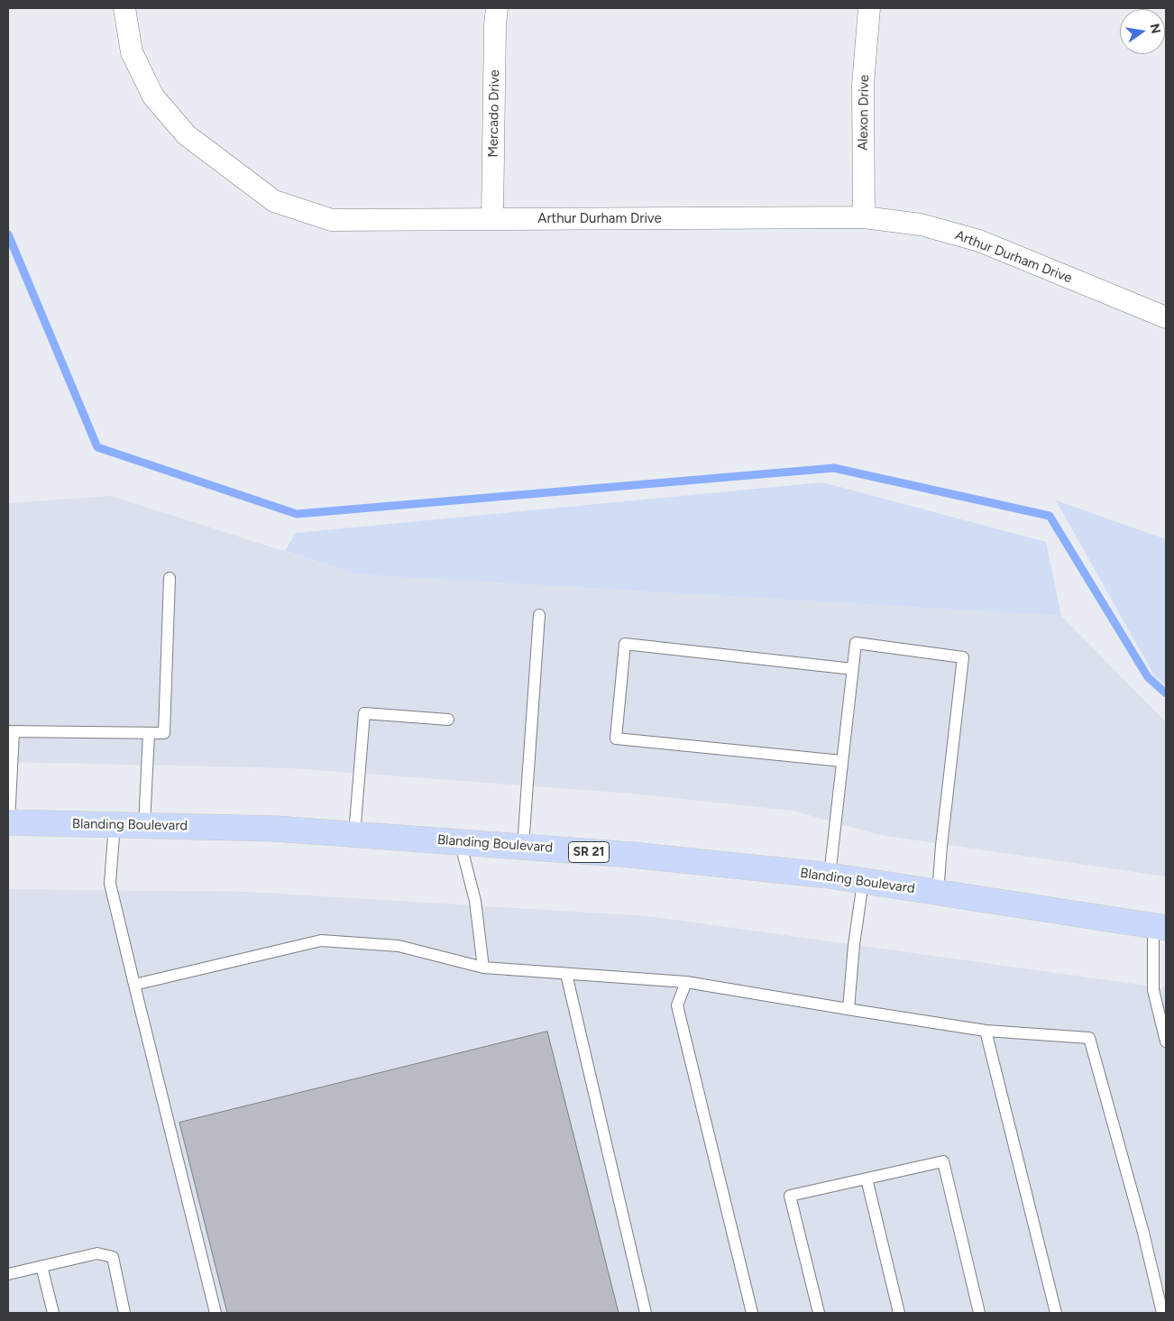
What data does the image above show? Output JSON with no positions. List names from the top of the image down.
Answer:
{
  "streets": {
    "main road": ["Blanding Boulevard", "SR 21"],
    "street": ["Alexon Drive", "Mercado Drive", "Arthur Durham Drive"]
  },
  "crossings": [
    ["Alexon Drive", "Arthur Durham Drive"],
    ["Mercado Drive", "Arthur Durham Drive"]
  ],
  "north": "right"
}
